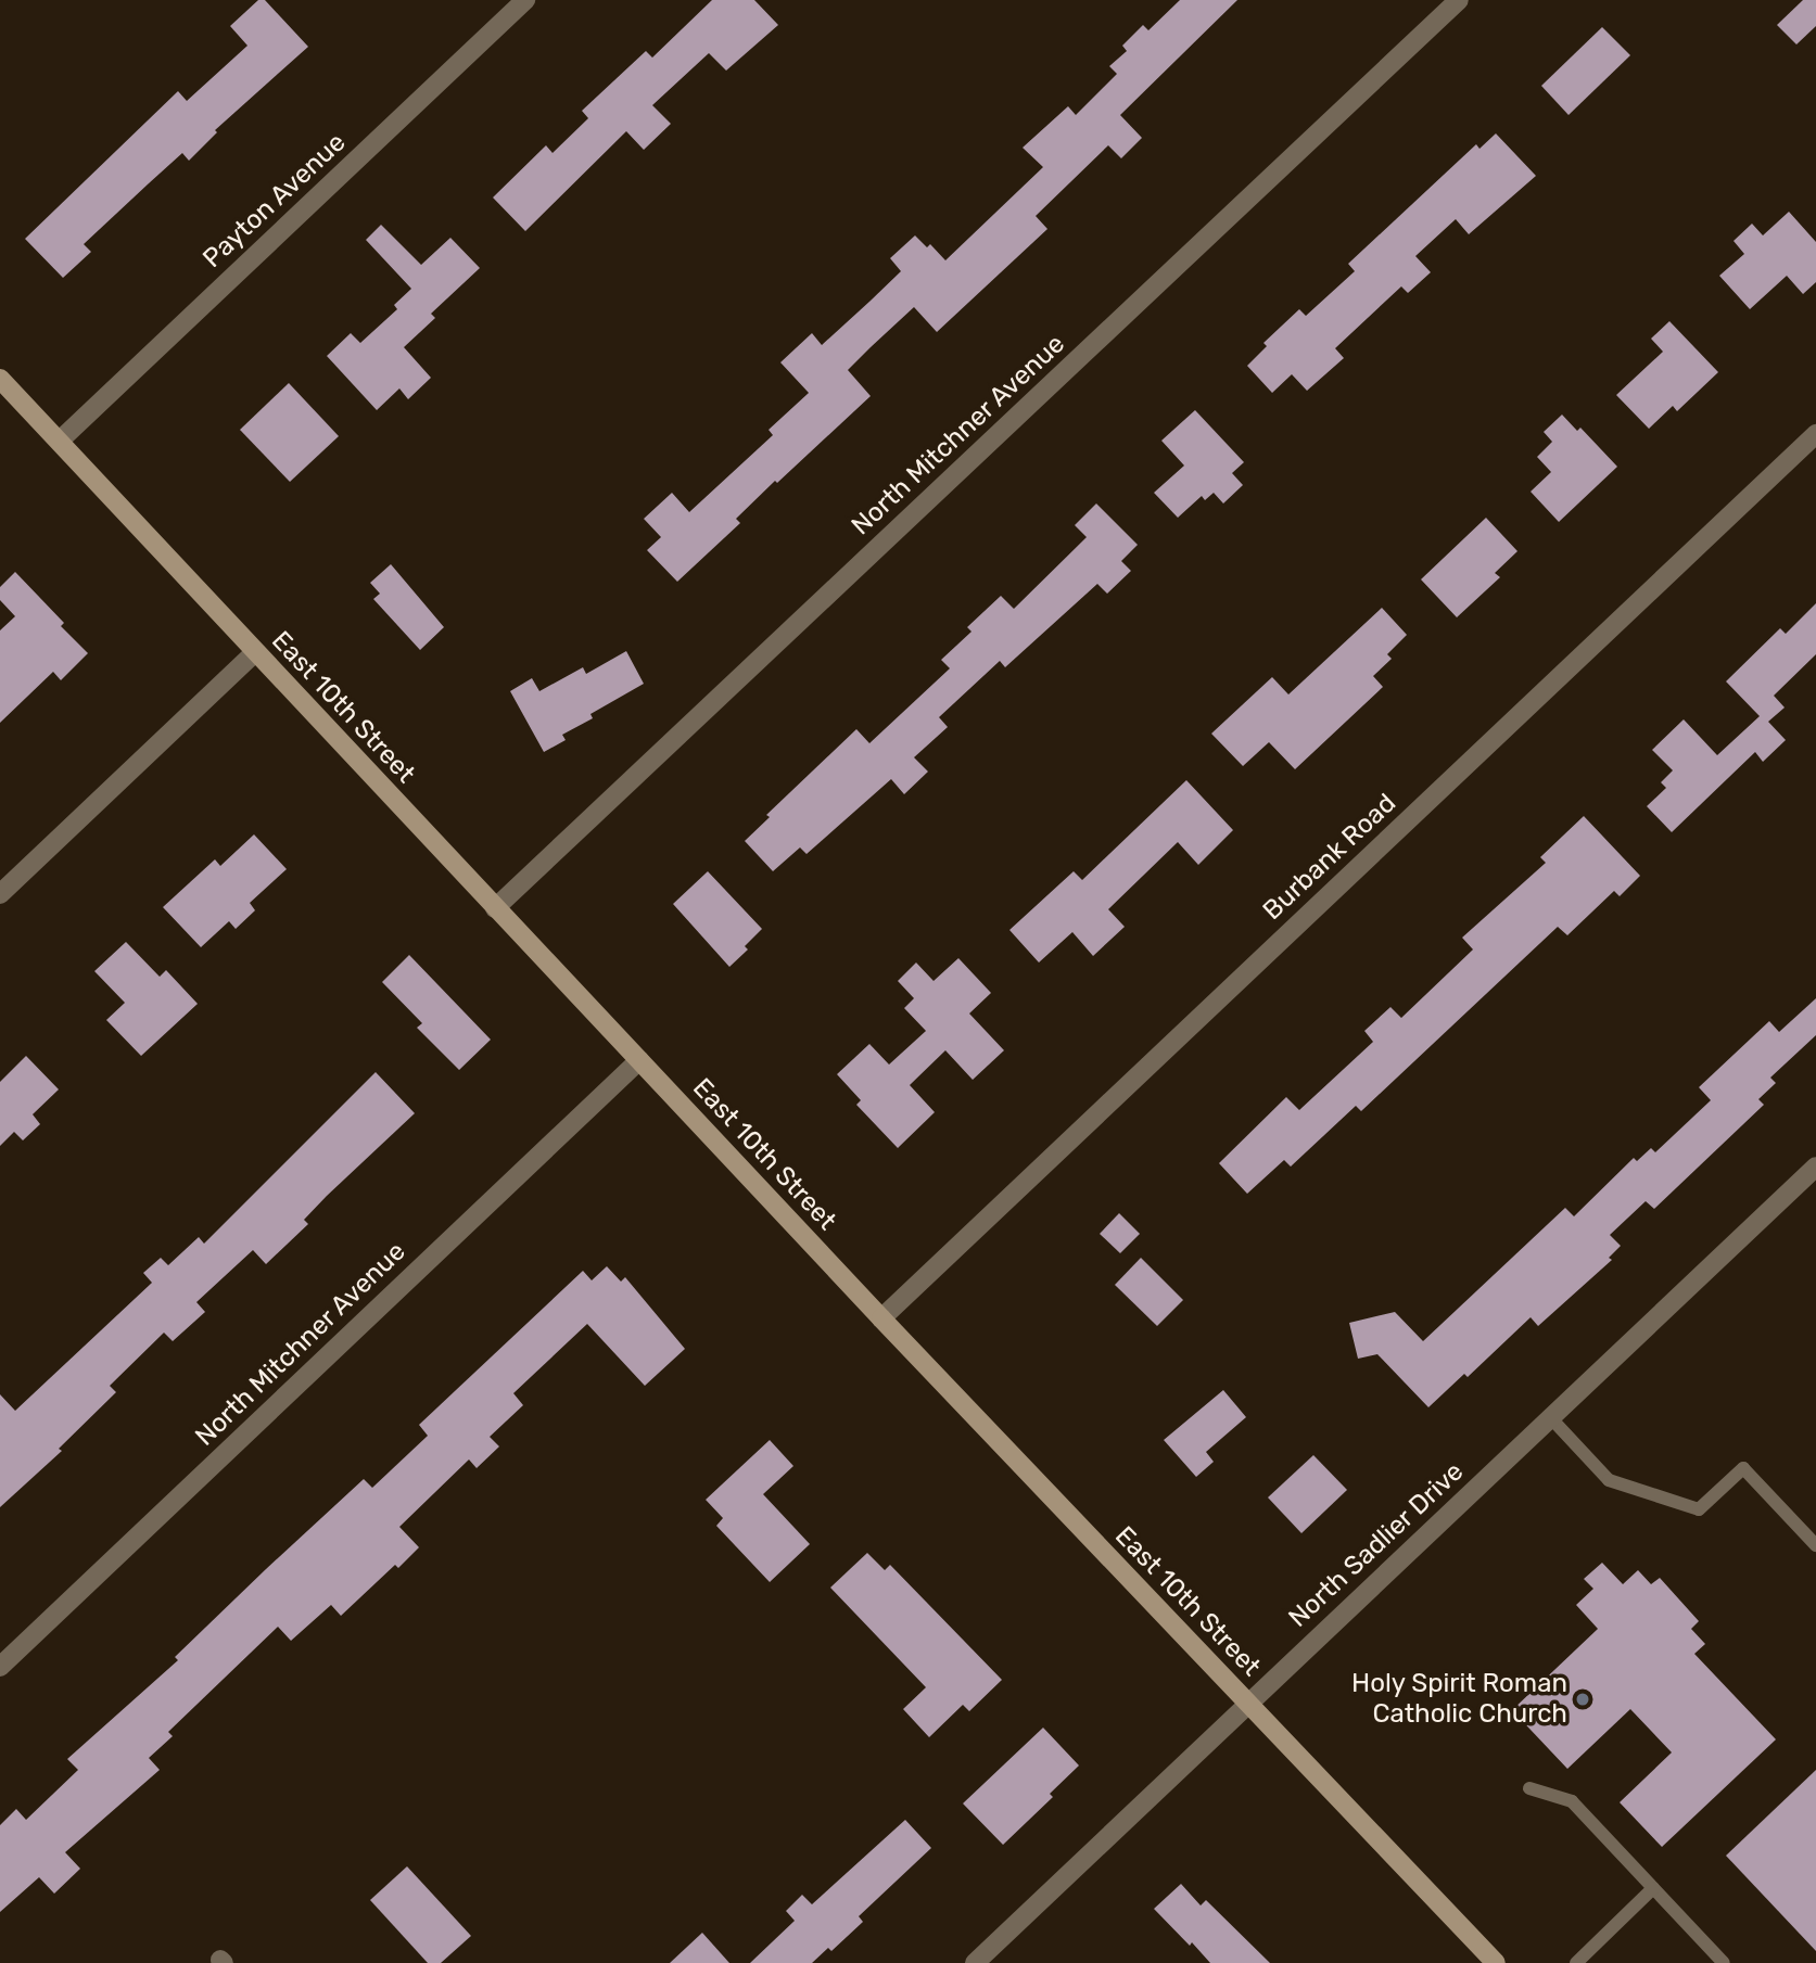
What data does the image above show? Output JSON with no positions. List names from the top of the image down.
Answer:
{
  "streets": {
    "main road": ["East 10th Street"],
    "street": [
      "Payton Avenue",
      "North Mitchner Avenue",
      "Burbank Road",
      "North Sadlier Drive"
    ]
  },
  "crossings": [
    ["Payton Avenue", "East 10th Street"],
    ["North Mitchner Avenue", "East 10th Street"],
    ["East 10th Street", "Burbank Road"],
    ["East 10th Street", "North Sadlier Drive"]
  ],
  "places": ["Holy Spirit Roman Catholic Church"]
}
